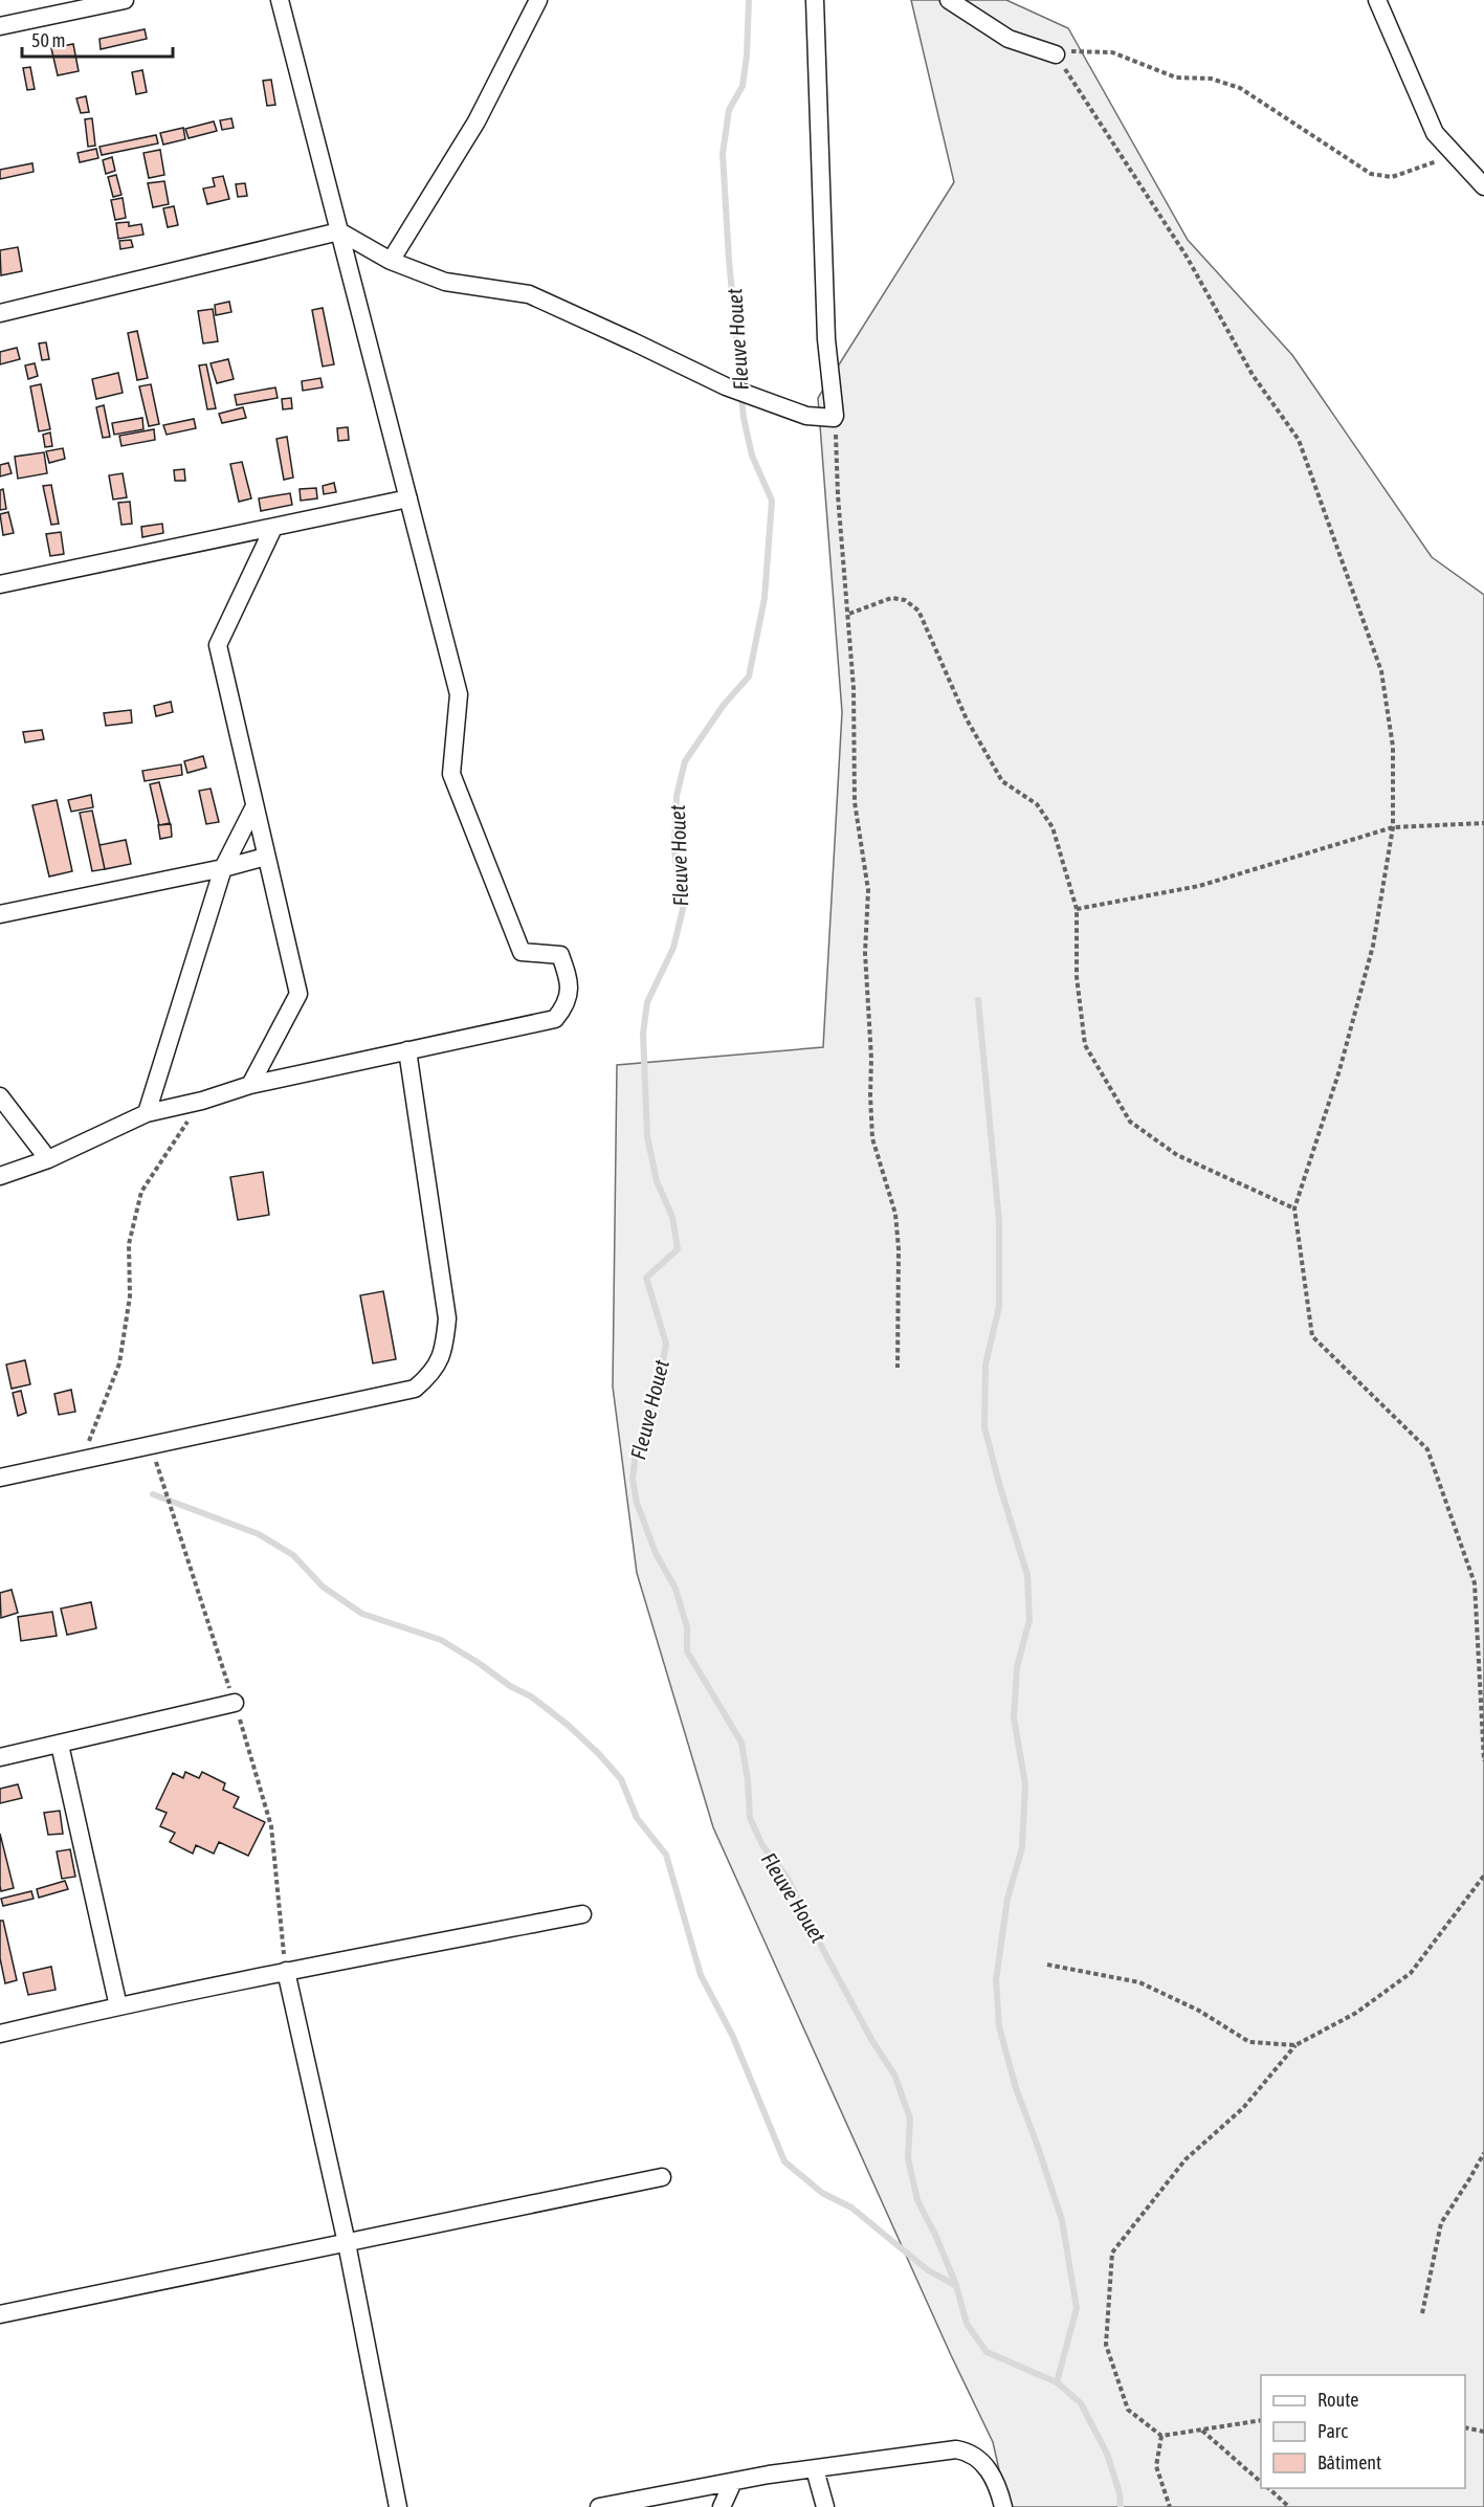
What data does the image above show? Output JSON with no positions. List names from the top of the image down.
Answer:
{
  "water": ["Fleuve Houet"],
  "legend": ["Route", "Parc", "Bâtiment"],
  "scale_bar": "50 m"
}
